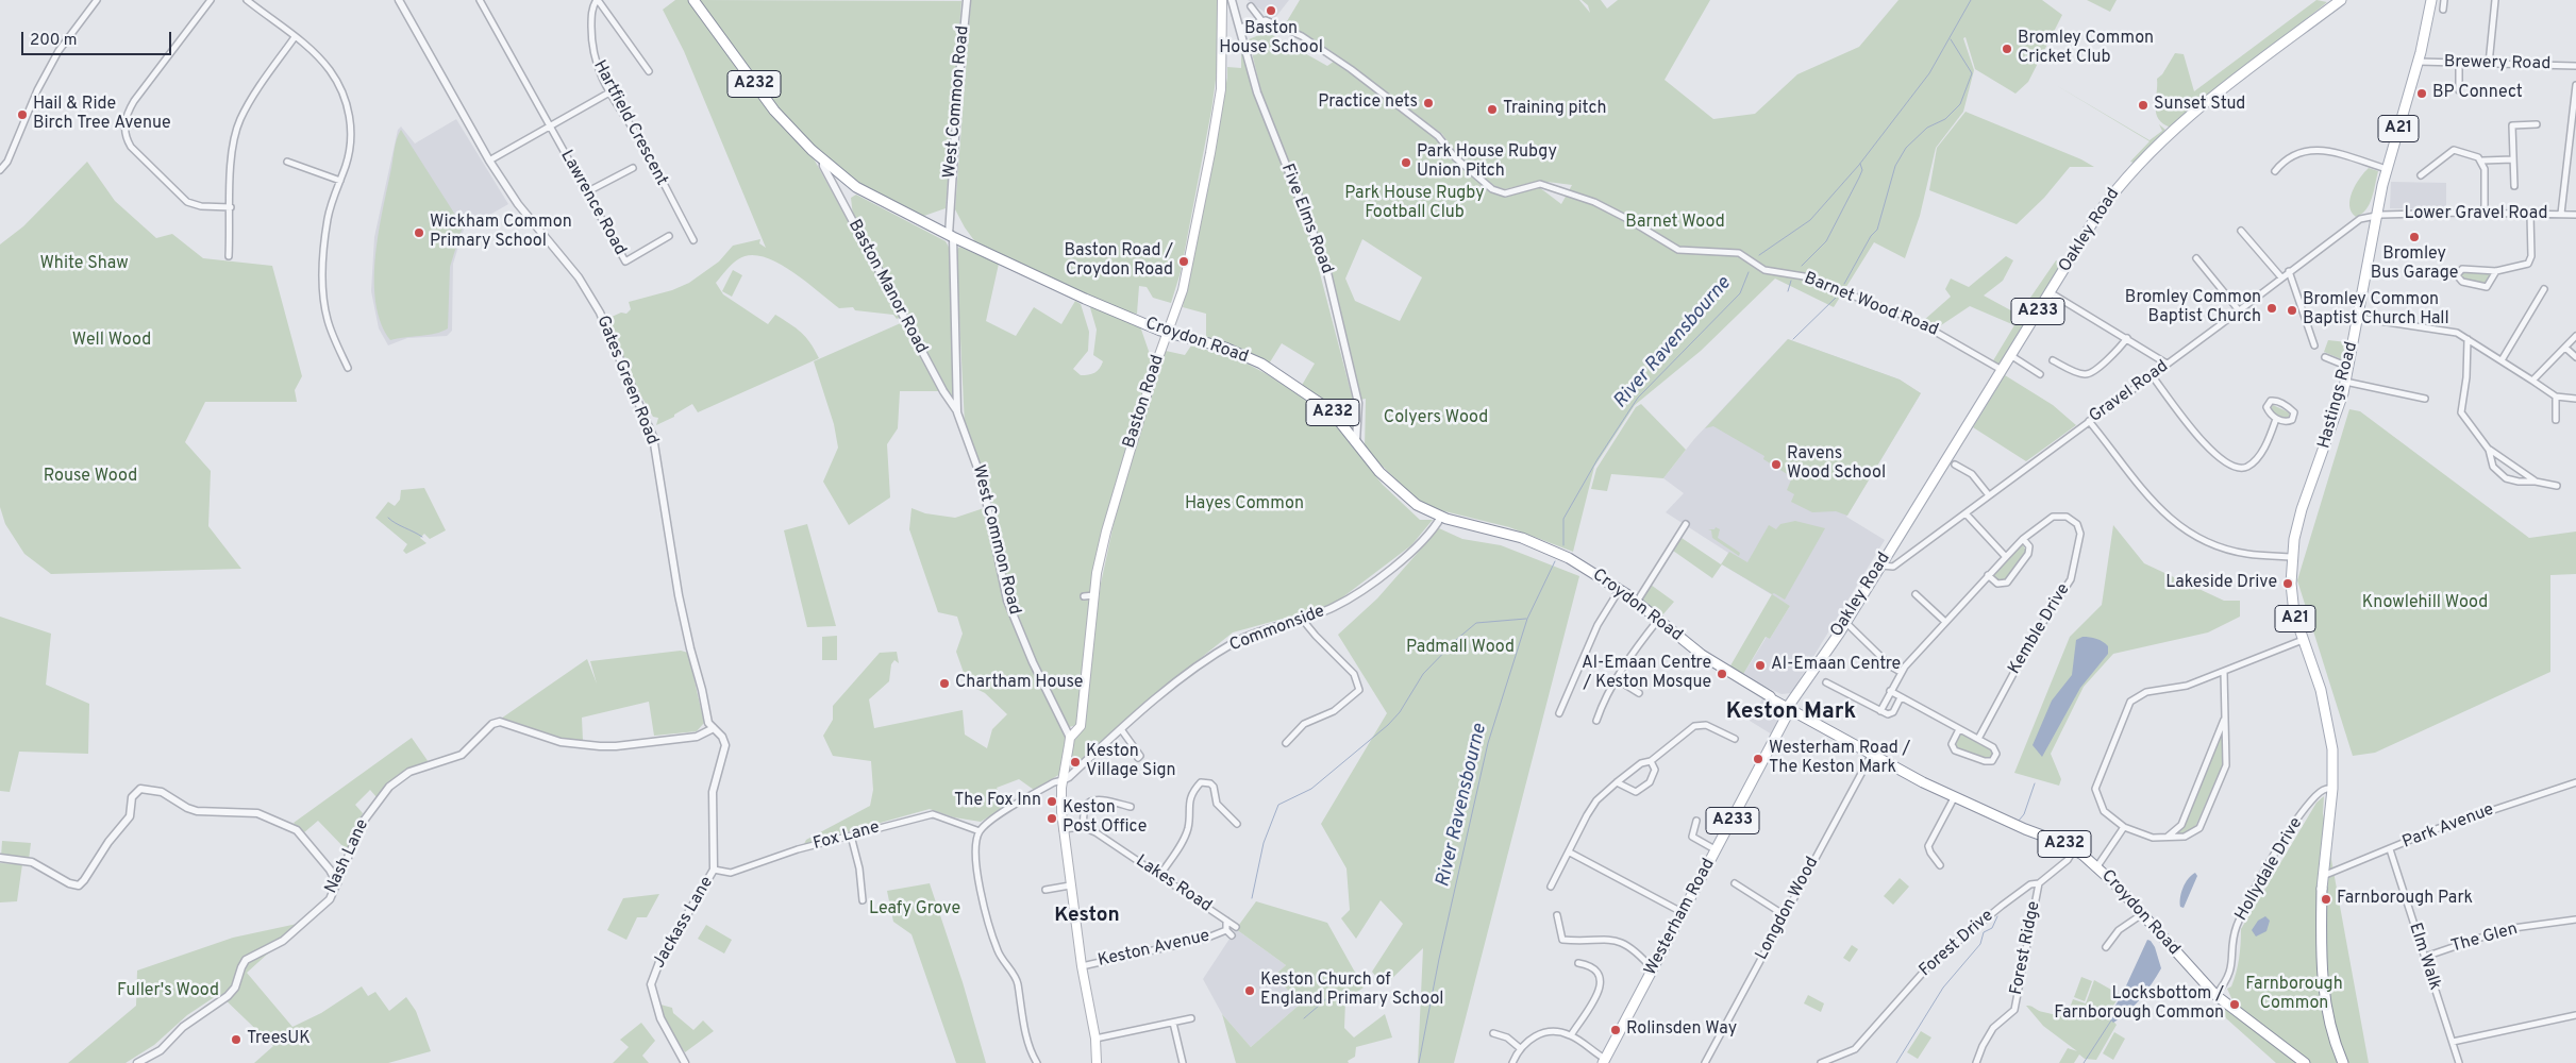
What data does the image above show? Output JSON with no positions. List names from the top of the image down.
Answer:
{
  "streets": {
    "main road": [
      "A232",
      "A21",
      "Oakley Road",
      "A233",
      "Croydon Road",
      "Hastings Road",
      "Baston Road",
      "Westerham Road"
    ],
    "street": [
      "Brewery Road",
      "West Common Road",
      "Hartfield Crescent",
      "Lawrence Road",
      "Lower Gravel Road",
      "Five Elms Road",
      "Baston Manor Road",
      "Barnet Wood Road",
      "Gates Green Road",
      "Gravel Road",
      "Commonside",
      "Kemble Drive",
      "Park Avenue",
      "Fox Lane",
      "Nash Lane",
      "Hollydale Drive",
      "Lakes Road",
      "Longdon Wood",
      "Jackass Lane",
      "The Glen",
      "Forest Drive",
      "Forest Ridge",
      "Keston Avenue",
      "Elm Walk"
    ]
  },
  "crossings": [
    ["Brewery Road", "Hastings Road"],
    ["West Common Road", "Baston Manor Road"],
    ["West Common Road", "Croydon Road"],
    ["West Common Road", "Baston Road"],
    ["A21", "Hastings Road"],
    ["A21", "Park Avenue"],
    ["A21", "Hollydale Drive"],
    ["Lower Gravel Road", "Gravel Road"],
    ["Lower Gravel Road", "Hastings Road"],
    ["Five Elms Road", "Croydon Road"],
    ["Oakley Road", "Barnet Wood Road"],
    ["Oakley Road", "Croydon Road"],
    ["Oakley Road", "Gravel Road"],
    ["Oakley Road", "Westerham Road"],
    ["Baston Manor Road", "Croydon Road"],
    ["Croydon Road", "Baston Road"],
    ["Croydon Road", "Commonside"],
    ["Croydon Road", "Hollydale Drive"],
    ["Croydon Road", "Longdon Wood"],
    ["Croydon Road", "Westerham Road"],
    ["Croydon Road", "Forest Drive"],
    ["Gates Green Road", "Fox Lane"],
    ["Gates Green Road", "Nash Lane"],
    ["Gates Green Road", "Jackass Lane"],
    ["Gravel Road", "Hastings Road"],
    ["Hastings Road", "Hollydale Drive"],
    ["Baston Road", "Commonside"],
    ["Baston Road", "Keston Avenue"],
    ["Park Avenue", "Elm Walk"],
    ["Fox Lane", "Jackass Lane"],
    ["Lakes Road", "Keston Avenue"],
    ["The Glen", "Elm Walk"],
    ["Forest Drive", "Forest Ridge"]
  ],
  "districts": ["Keston Mark", "Keston"],
  "water": ["River Ravensbourne"],
  "parks": [
    "Park House Rugby Football Club",
    "Barnet Wood",
    "White Shaw",
    "Well Wood",
    "Colyers Wood",
    "Rouse Wood",
    "Hayes Common",
    "Knowlehill Wood",
    "Padmall Wood",
    "Leafy Grove",
    "Farnborough Common",
    "Fuller's Wood"
  ],
  "places": [
    "Baston House School",
    "Bromley Common Cricket Club",
    "BP Connect",
    "Practice nets",
    "Sunset Stud",
    "Training pitch",
    "Hail & Ride Birch Tree Avenue",
    "Park House Rubgy Union Pitch",
    "Wickham Common Primary School",
    "Bromley Bus Garage",
    "Baston Road / Croydon Road",
    "Bromley Common Baptist Church",
    "Bromley Common Baptist Church Hall",
    "Ravens Wood School",
    "Lakeside Drive",
    "Al-Emaan Centre",
    "Al-Emaan Centre / Keston Mosque",
    "Chartham House",
    "Westerham Road / The Keston Mark",
    "Keston Village Sign",
    "The Fox Inn",
    "Keston Post Office",
    "Farnborough Park",
    "Keston Church of England Primary School",
    "Locksbottom / Farnborough Common",
    "Rolinsden Way",
    "TreesUK"
  ],
  "scale_bar": "200 m"
}
